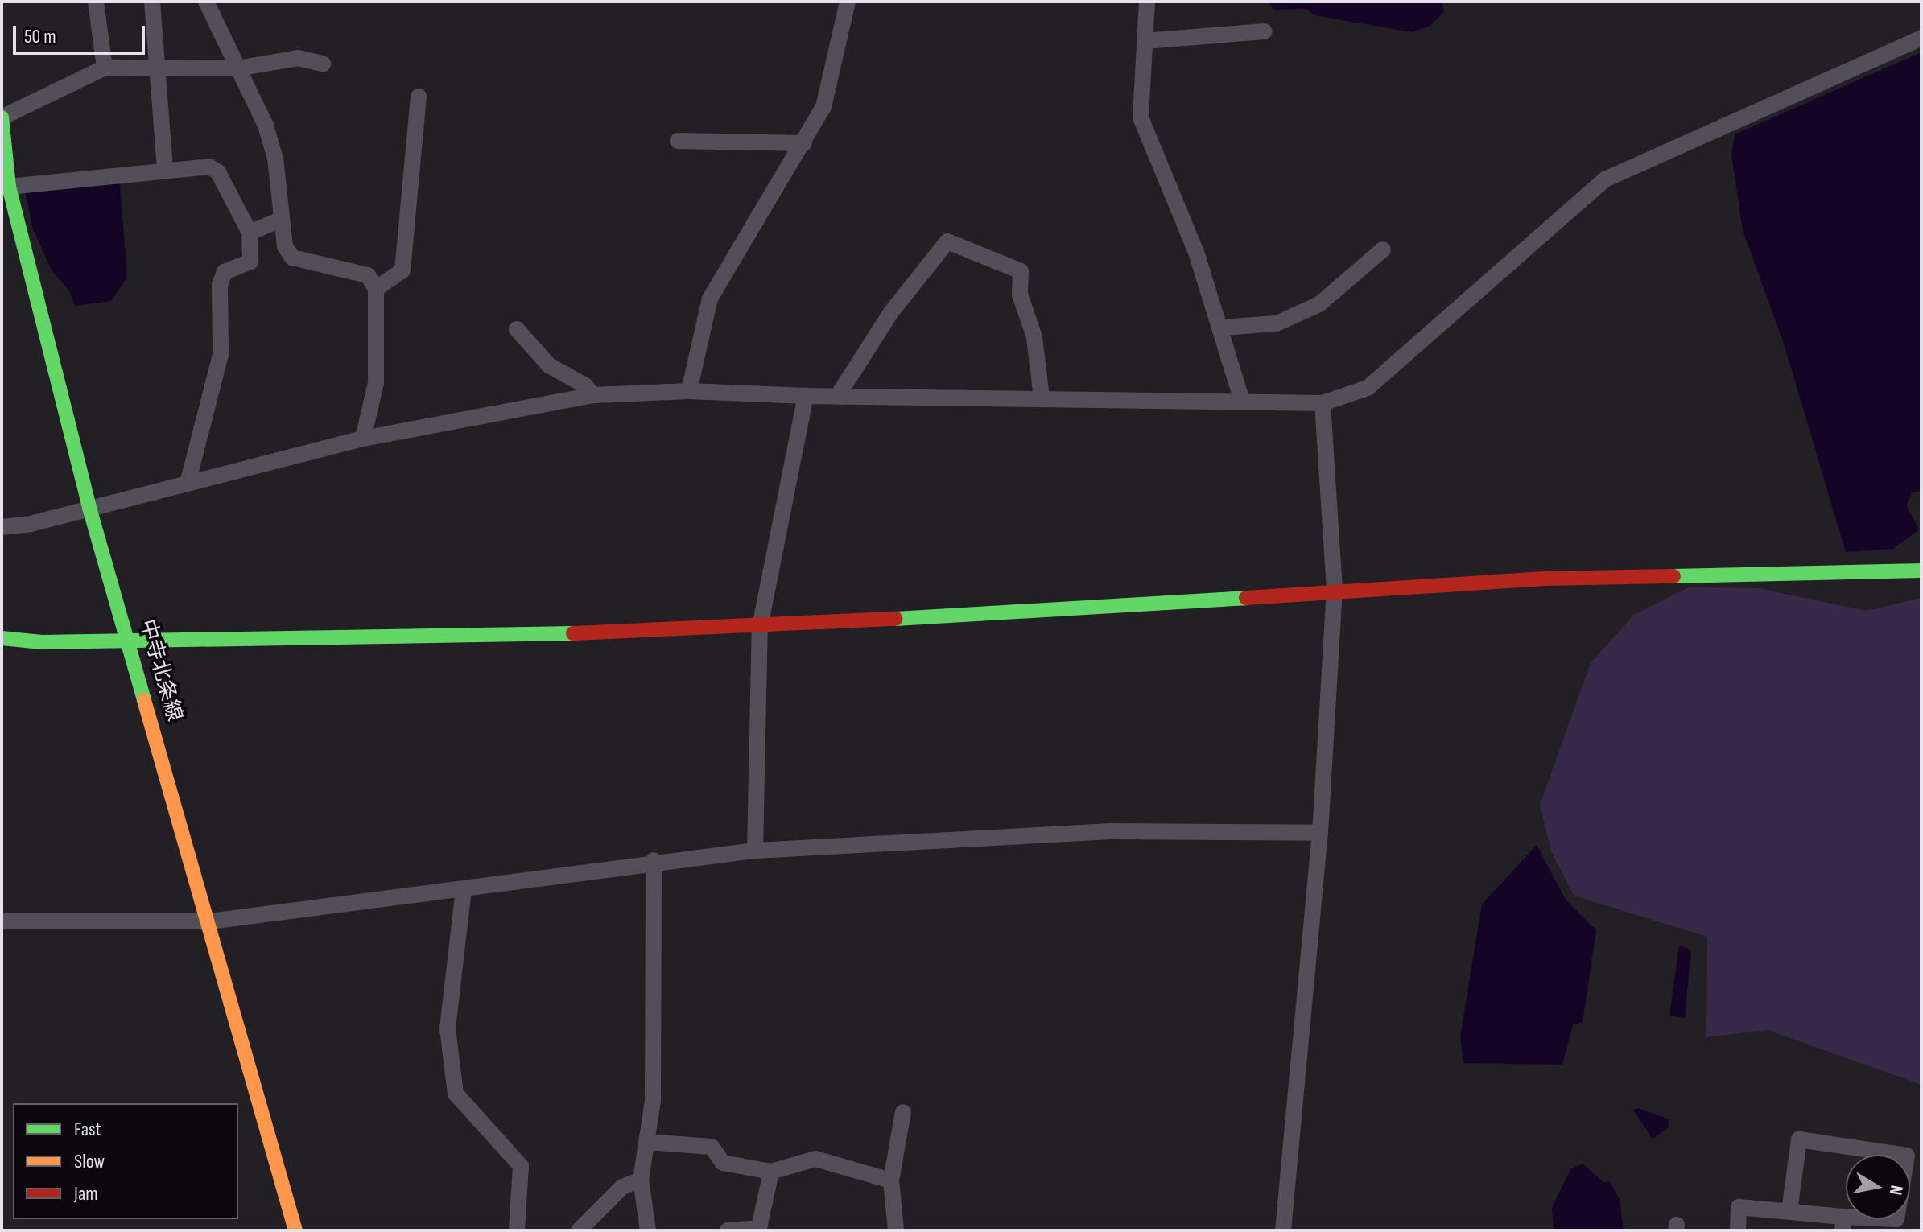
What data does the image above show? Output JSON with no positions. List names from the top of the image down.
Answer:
{
  "streets": {
    "street": ["中寺北条線"]
  },
  "legend": ["Fast", "Slow", "Jam"],
  "scale_bar": "50 m",
  "north": "right"
}
